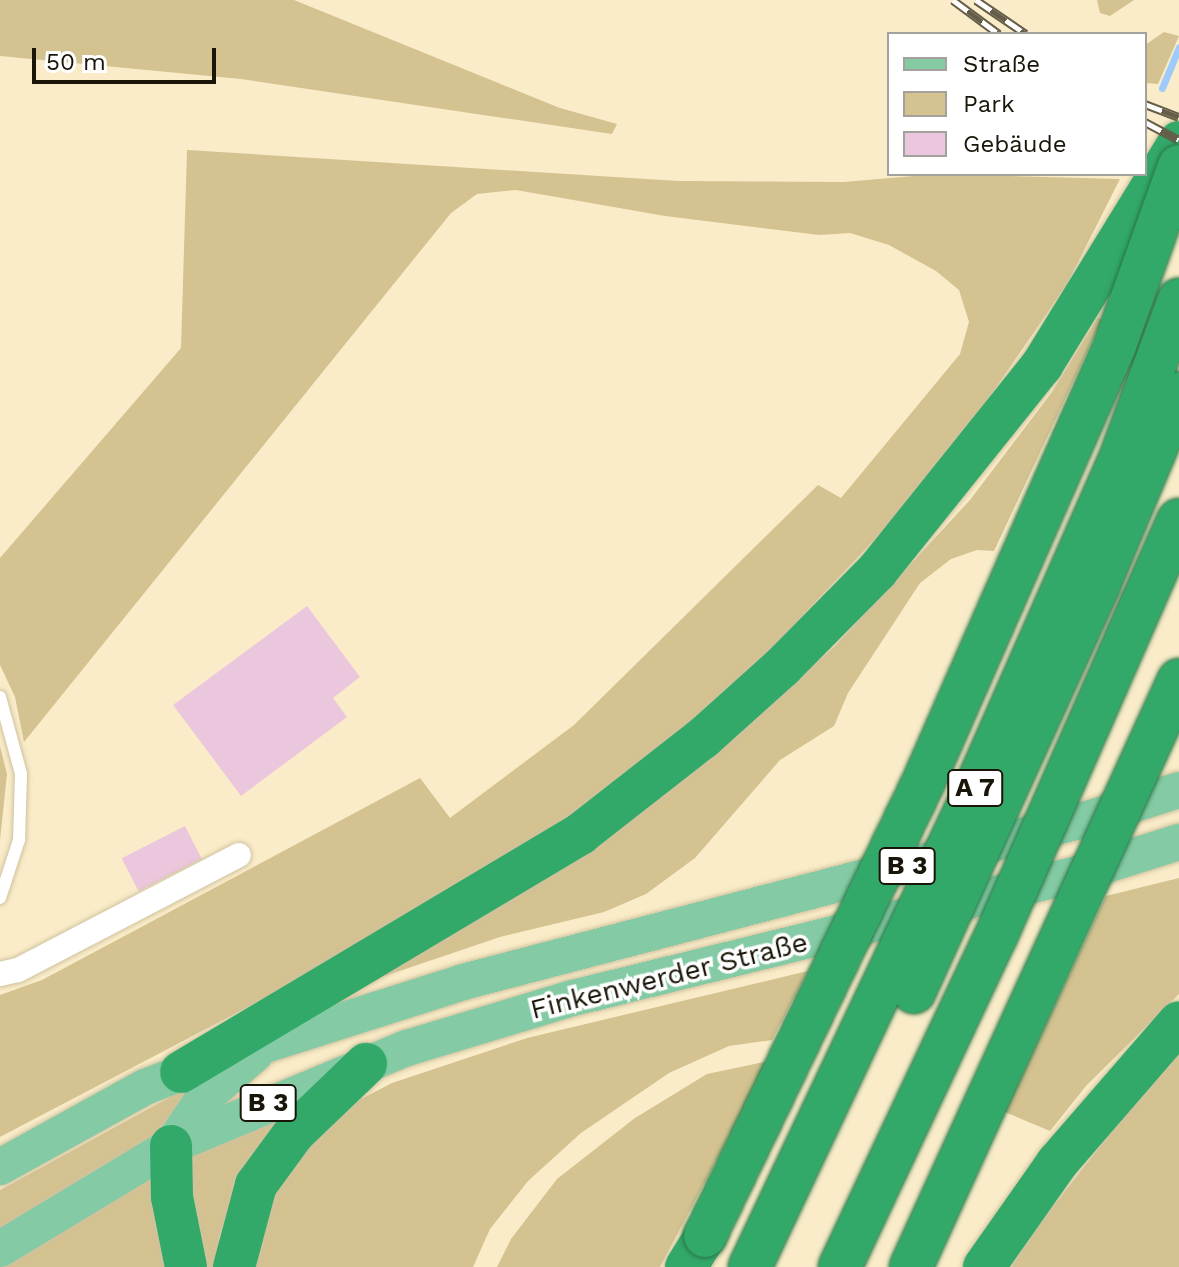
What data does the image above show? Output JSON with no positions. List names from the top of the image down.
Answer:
{
  "streets": {
    "highway": ["A 7"],
    "main road": ["B 3", "Finkenwerder Straße"]
  },
  "legend": ["Straße", "Park", "Gebäude"],
  "scale_bar": "50 m"
}
